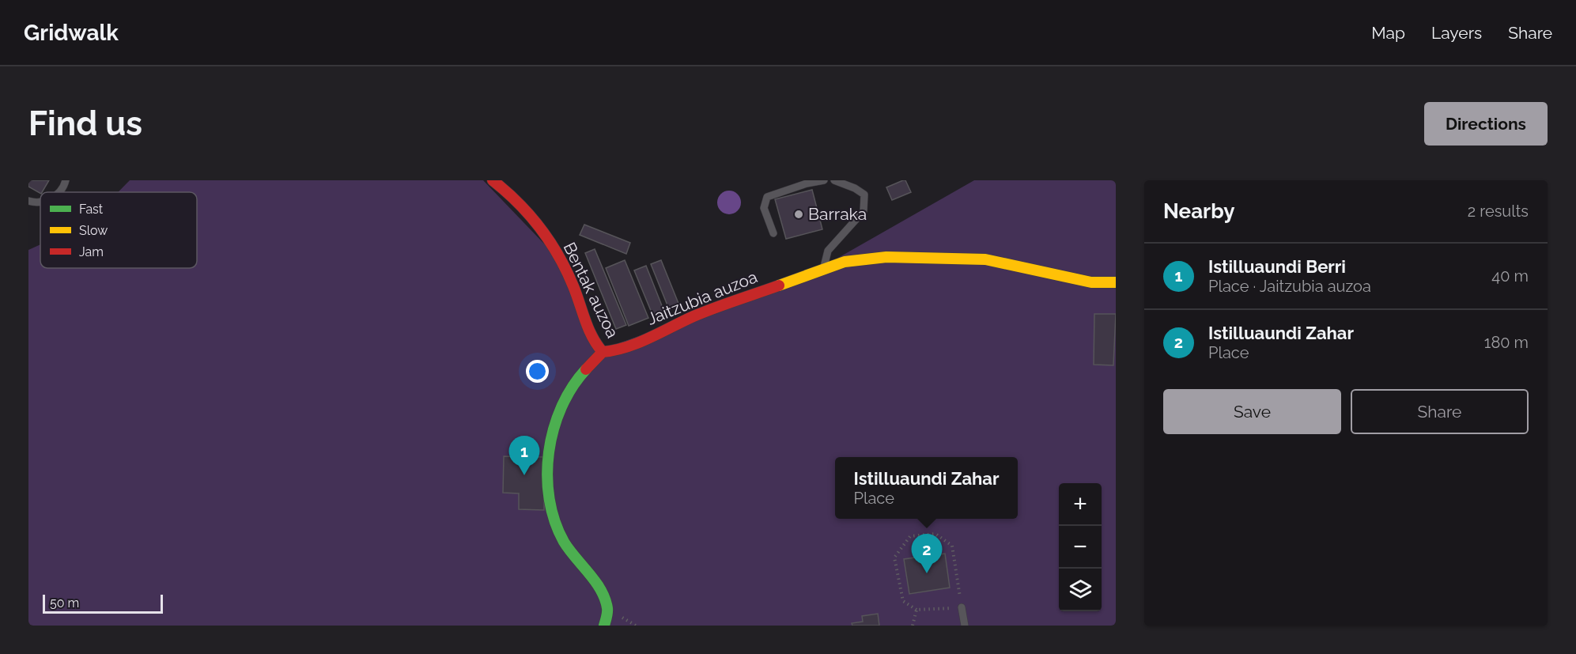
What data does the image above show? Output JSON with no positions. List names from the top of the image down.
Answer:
{
  "streets": {
    "street": ["Bentak auzoa", "Jaitzubia auzoa"]
  },
  "crossings": [
    ["Bentak auzoa", "Jaitzubia auzoa"]
  ],
  "places": ["Barraka"],
  "legend": ["Fast", "Slow", "Jam"],
  "scale_bar": "50 m",
  "page": {
    "header": "Gridwalk",
    "nav": ["Map", "Layers", "Share"],
    "buttons": [
      "Directions",
      ["Save", "Share"]
    ],
    "title": "Find us",
    "heading": ["Nearby", "2 results"],
    "list": [
      {
        "mark": "1",
        "name": "Istilluaundi Berri",
        "note": "Place · Jaitzubia auzoa",
        "value": "40 m"
      },
      {
        "mark": "2",
        "name": "Istilluaundi Zahar",
        "note": "Place",
        "value": "180 m"
      }
    ],
    "pins": ["1", "2"],
    "popup": ["Istilluaundi Zahar", "Place"],
    "map_buttons": ["+", "−"],
    "scale": "50 m"
  }
}
